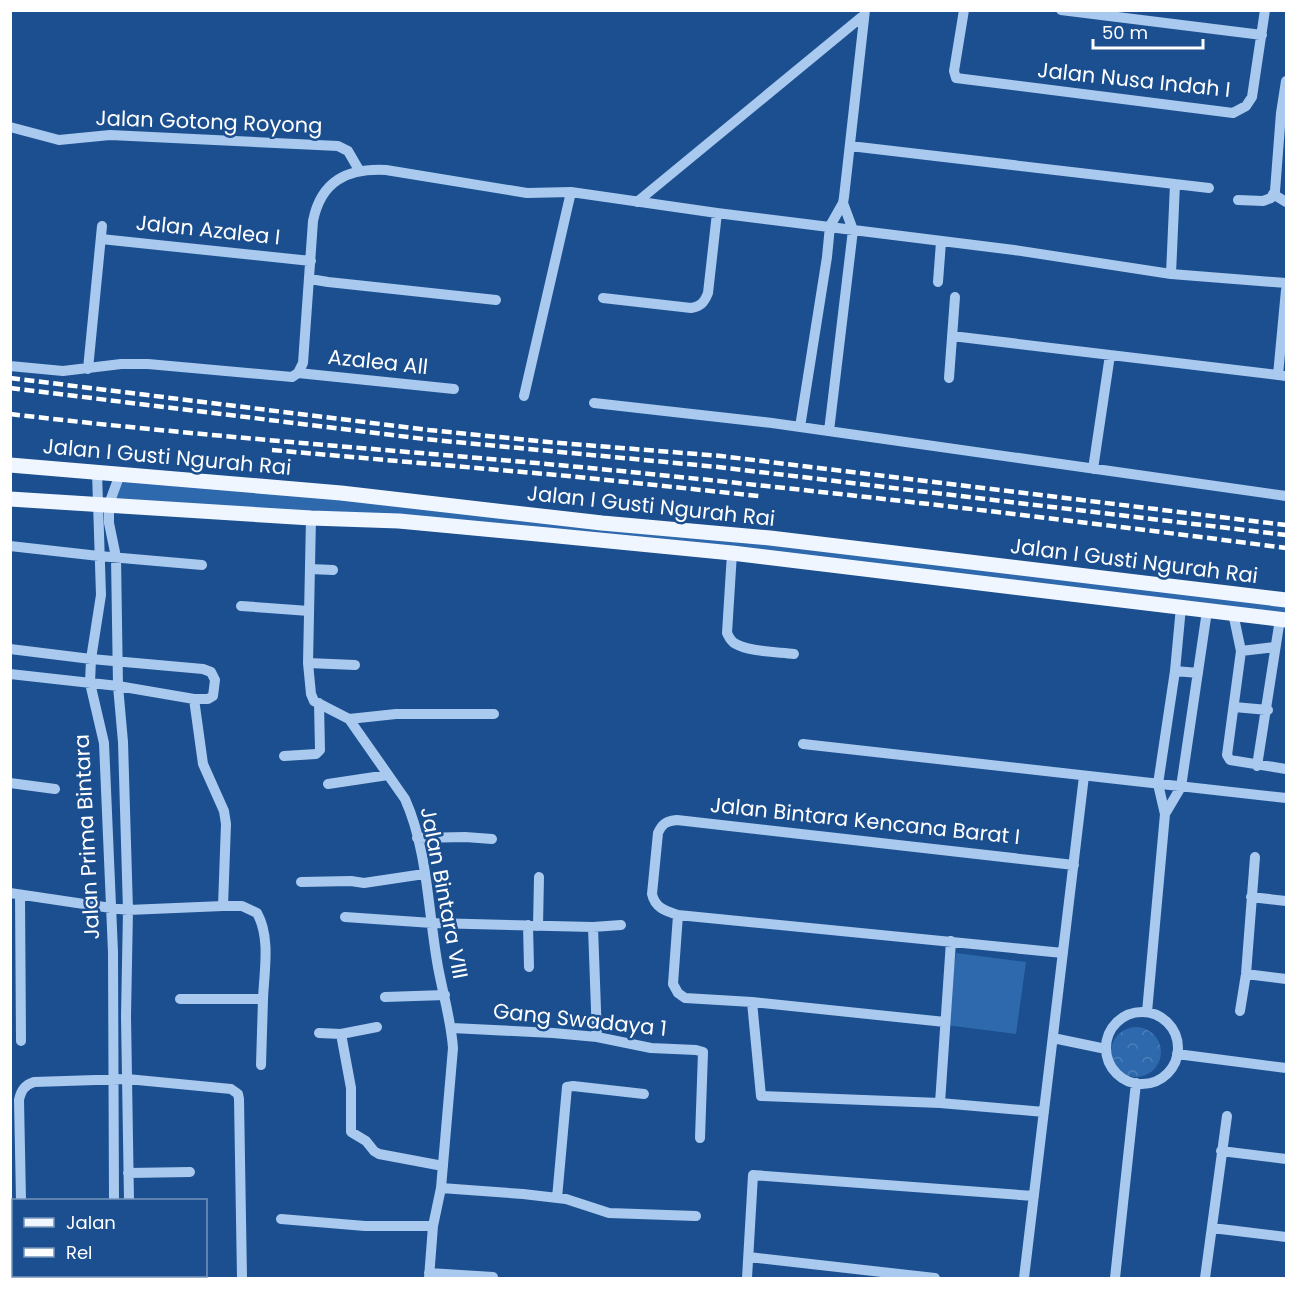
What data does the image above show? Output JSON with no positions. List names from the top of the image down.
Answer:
{
  "streets": {
    "main road": ["Jalan I Gusti Ngurah Rai"],
    "street": [
      "Jalan Nusa Indah I",
      "Jalan Gotong Royong",
      "Jalan Azalea I",
      "Azalea All",
      "Jalan Bintara Kencana Barat I",
      "Jalan Prima Bintara",
      "Jalan Bintara VIII",
      "Gang Swadaya 1"
    ]
  },
  "crossings": [
    ["Jalan I Gusti Ngurah Rai", "Jalan Prima Bintara"],
    ["Jalan Bintara VIII", "Gang Swadaya 1"]
  ],
  "legend": ["Jalan", "Rel"],
  "scale_bar": "50 m"
}
